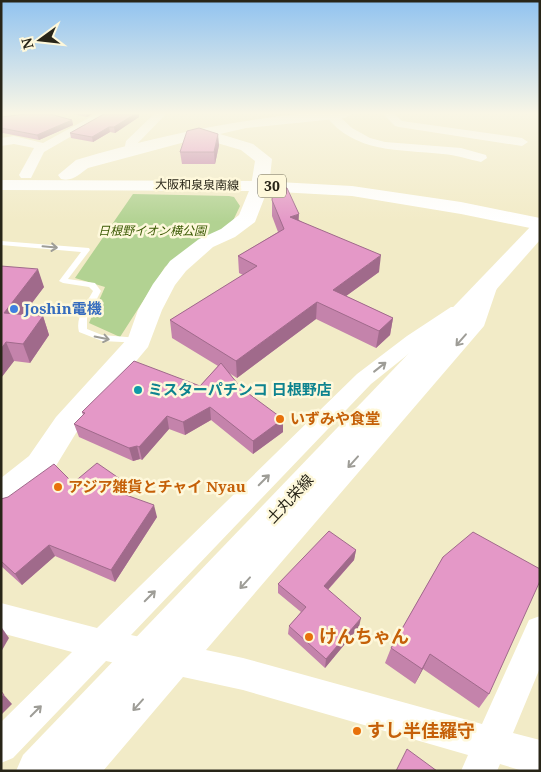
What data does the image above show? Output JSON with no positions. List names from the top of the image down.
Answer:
{
  "streets": {
    "main road": ["大阪和泉泉南線", "30", "土丸栄線"]
  },
  "crossings": [
    ["大阪和泉泉南線", "土丸栄線"]
  ],
  "parks": ["日根野イオン横公園"],
  "places": [
    "Joshin電機",
    "ミスターパチンコ 日根野店",
    "いずみや食堂",
    "アジア雑貨とチャイ Nyau",
    "けんちゃん",
    "すし半佳羅守"
  ],
  "north": "left"
}
